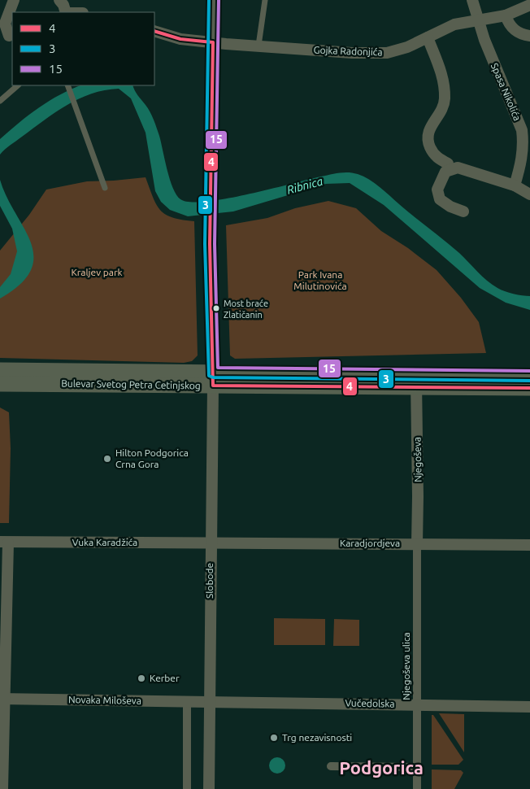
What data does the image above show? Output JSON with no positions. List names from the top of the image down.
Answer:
{
  "streets": {
    "main road": ["Bulevar Svetog Petra Cetinjskog"],
    "street": [
      "Gojka Radonjića",
      "Spasa Nikolića",
      "Njegoševa",
      "Vuka Karadžića",
      "Karadjordjeva",
      "Slobode",
      "Njegoševa ulica",
      "Novaka Miloševa",
      "Vučedolska"
    ]
  },
  "crossings": [
    ["Gojka Radonjića", "Spasa Nikolića"],
    ["Bulevar Svetog Petra Cetinjskog", "Njegoševa"],
    ["Bulevar Svetog Petra Cetinjskog", "Slobode"],
    ["Njegoševa", "Karadjordjeva"],
    ["Njegoševa", "Njegoševa ulica"],
    ["Vuka Karadžića", "Karadjordjeva"],
    ["Vuka Karadžića", "Slobode"],
    ["Karadjordjeva", "Slobode"],
    ["Karadjordjeva", "Njegoševa ulica"],
    ["Slobode", "Novaka Miloševa"],
    ["Slobode", "Vučedolska"],
    ["Njegoševa ulica", "Vučedolska"],
    ["Novaka Miloševa", "Vučedolska"]
  ],
  "districts": ["Podgorica"],
  "water": ["Ribnica"],
  "parks": ["Kraljev park", "Park Ivana Milutinovića"],
  "places": [
    "Most braće Zlatičanin",
    "Hilton Podgorica Crna Gora",
    "Kerber",
    "Trg nezavisnosti"
  ],
  "lines": ["transit line 3", "transit line 15", "transit line 4"],
  "legend": ["4", "3", "15"]
}
